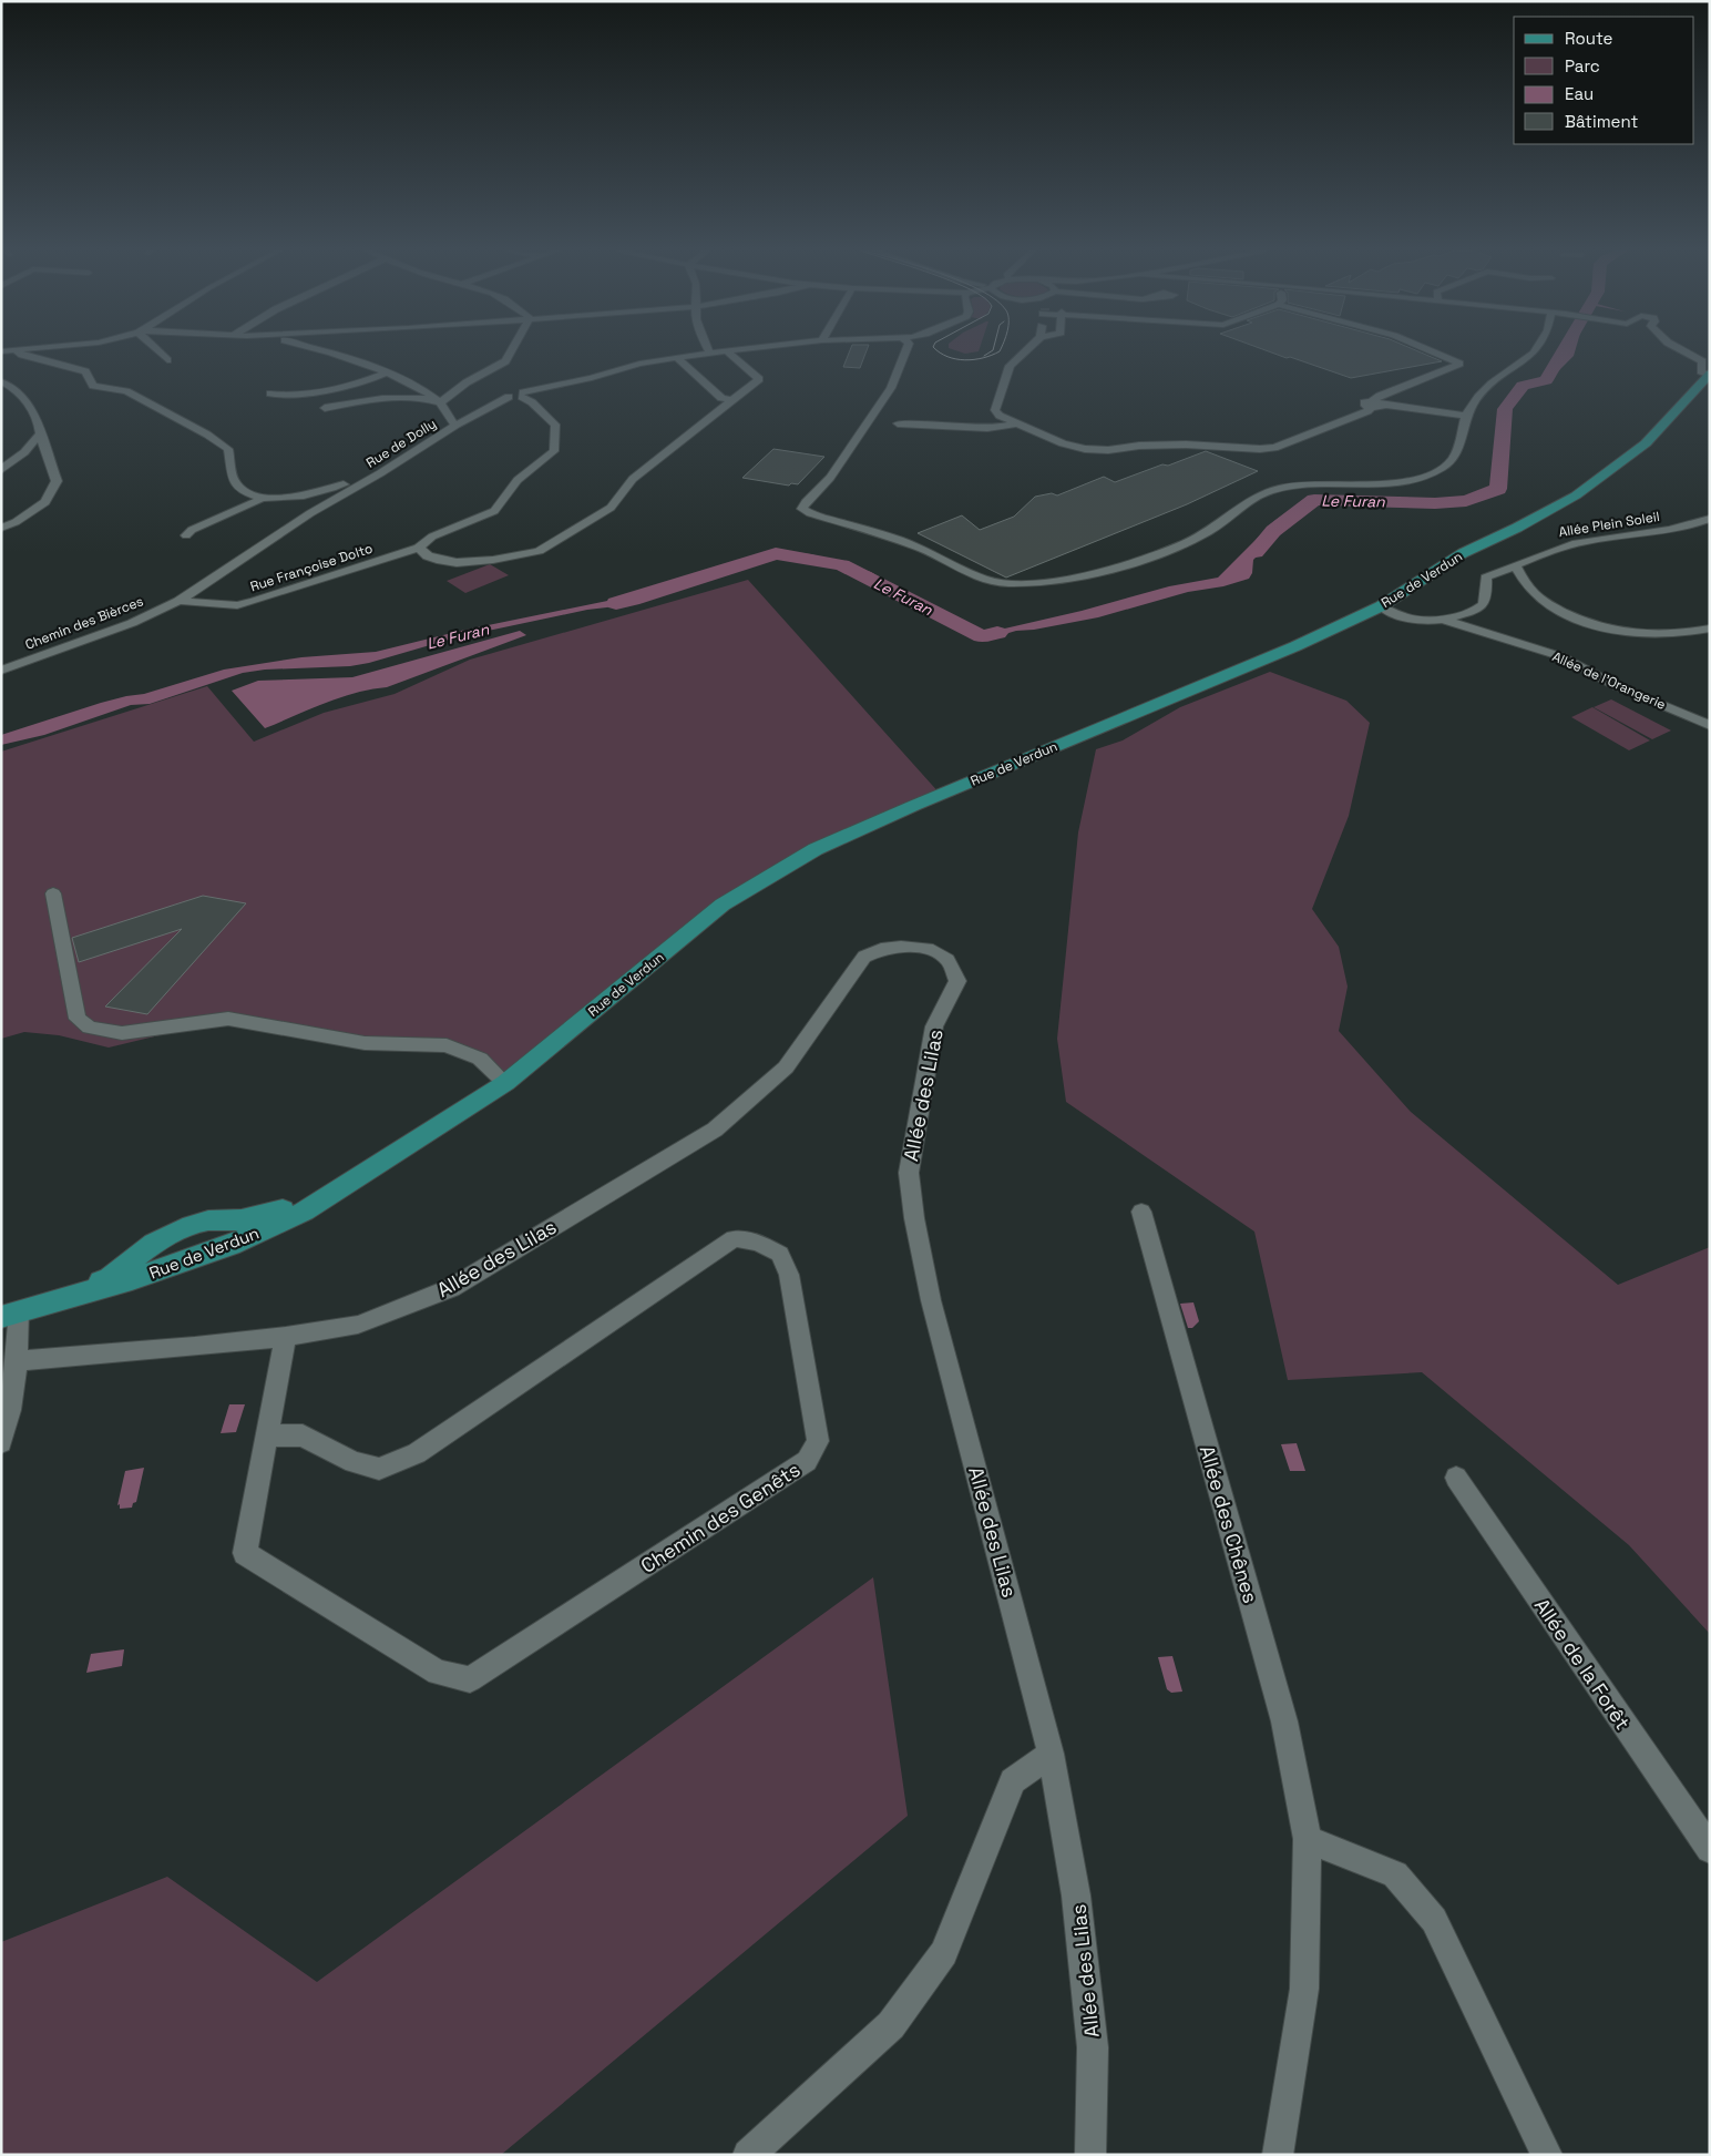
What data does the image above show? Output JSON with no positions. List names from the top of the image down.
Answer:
{
  "streets": {
    "main road": ["Rue de Verdun"],
    "street": [
      "Rue de Dolly",
      "Allée Plein Soleil",
      "Rue Françoise Dolto",
      "Chemin des Bièrces",
      "Allée de l'Orangerie",
      "Allée des Lilas",
      "Chemin des Genêts",
      "Allée des Chênes",
      "Allée de la Forêt"
    ]
  },
  "crossings": [
    ["Rue de Dolly", "Rue Françoise Dolto"],
    ["Rue de Dolly", "Chemin des Bièrces"],
    ["Allée Plein Soleil", "Rue de Verdun"],
    ["Allée Plein Soleil", "Allée de l'Orangerie"],
    ["Rue Françoise Dolto", "Chemin des Bièrces"],
    ["Allée des Lilas", "Chemin des Genêts"]
  ],
  "water": ["Le Furan"],
  "legend": [
    "Route",
    "Parc",
    "Eau",
    "Bâtiment"
  ]
}
